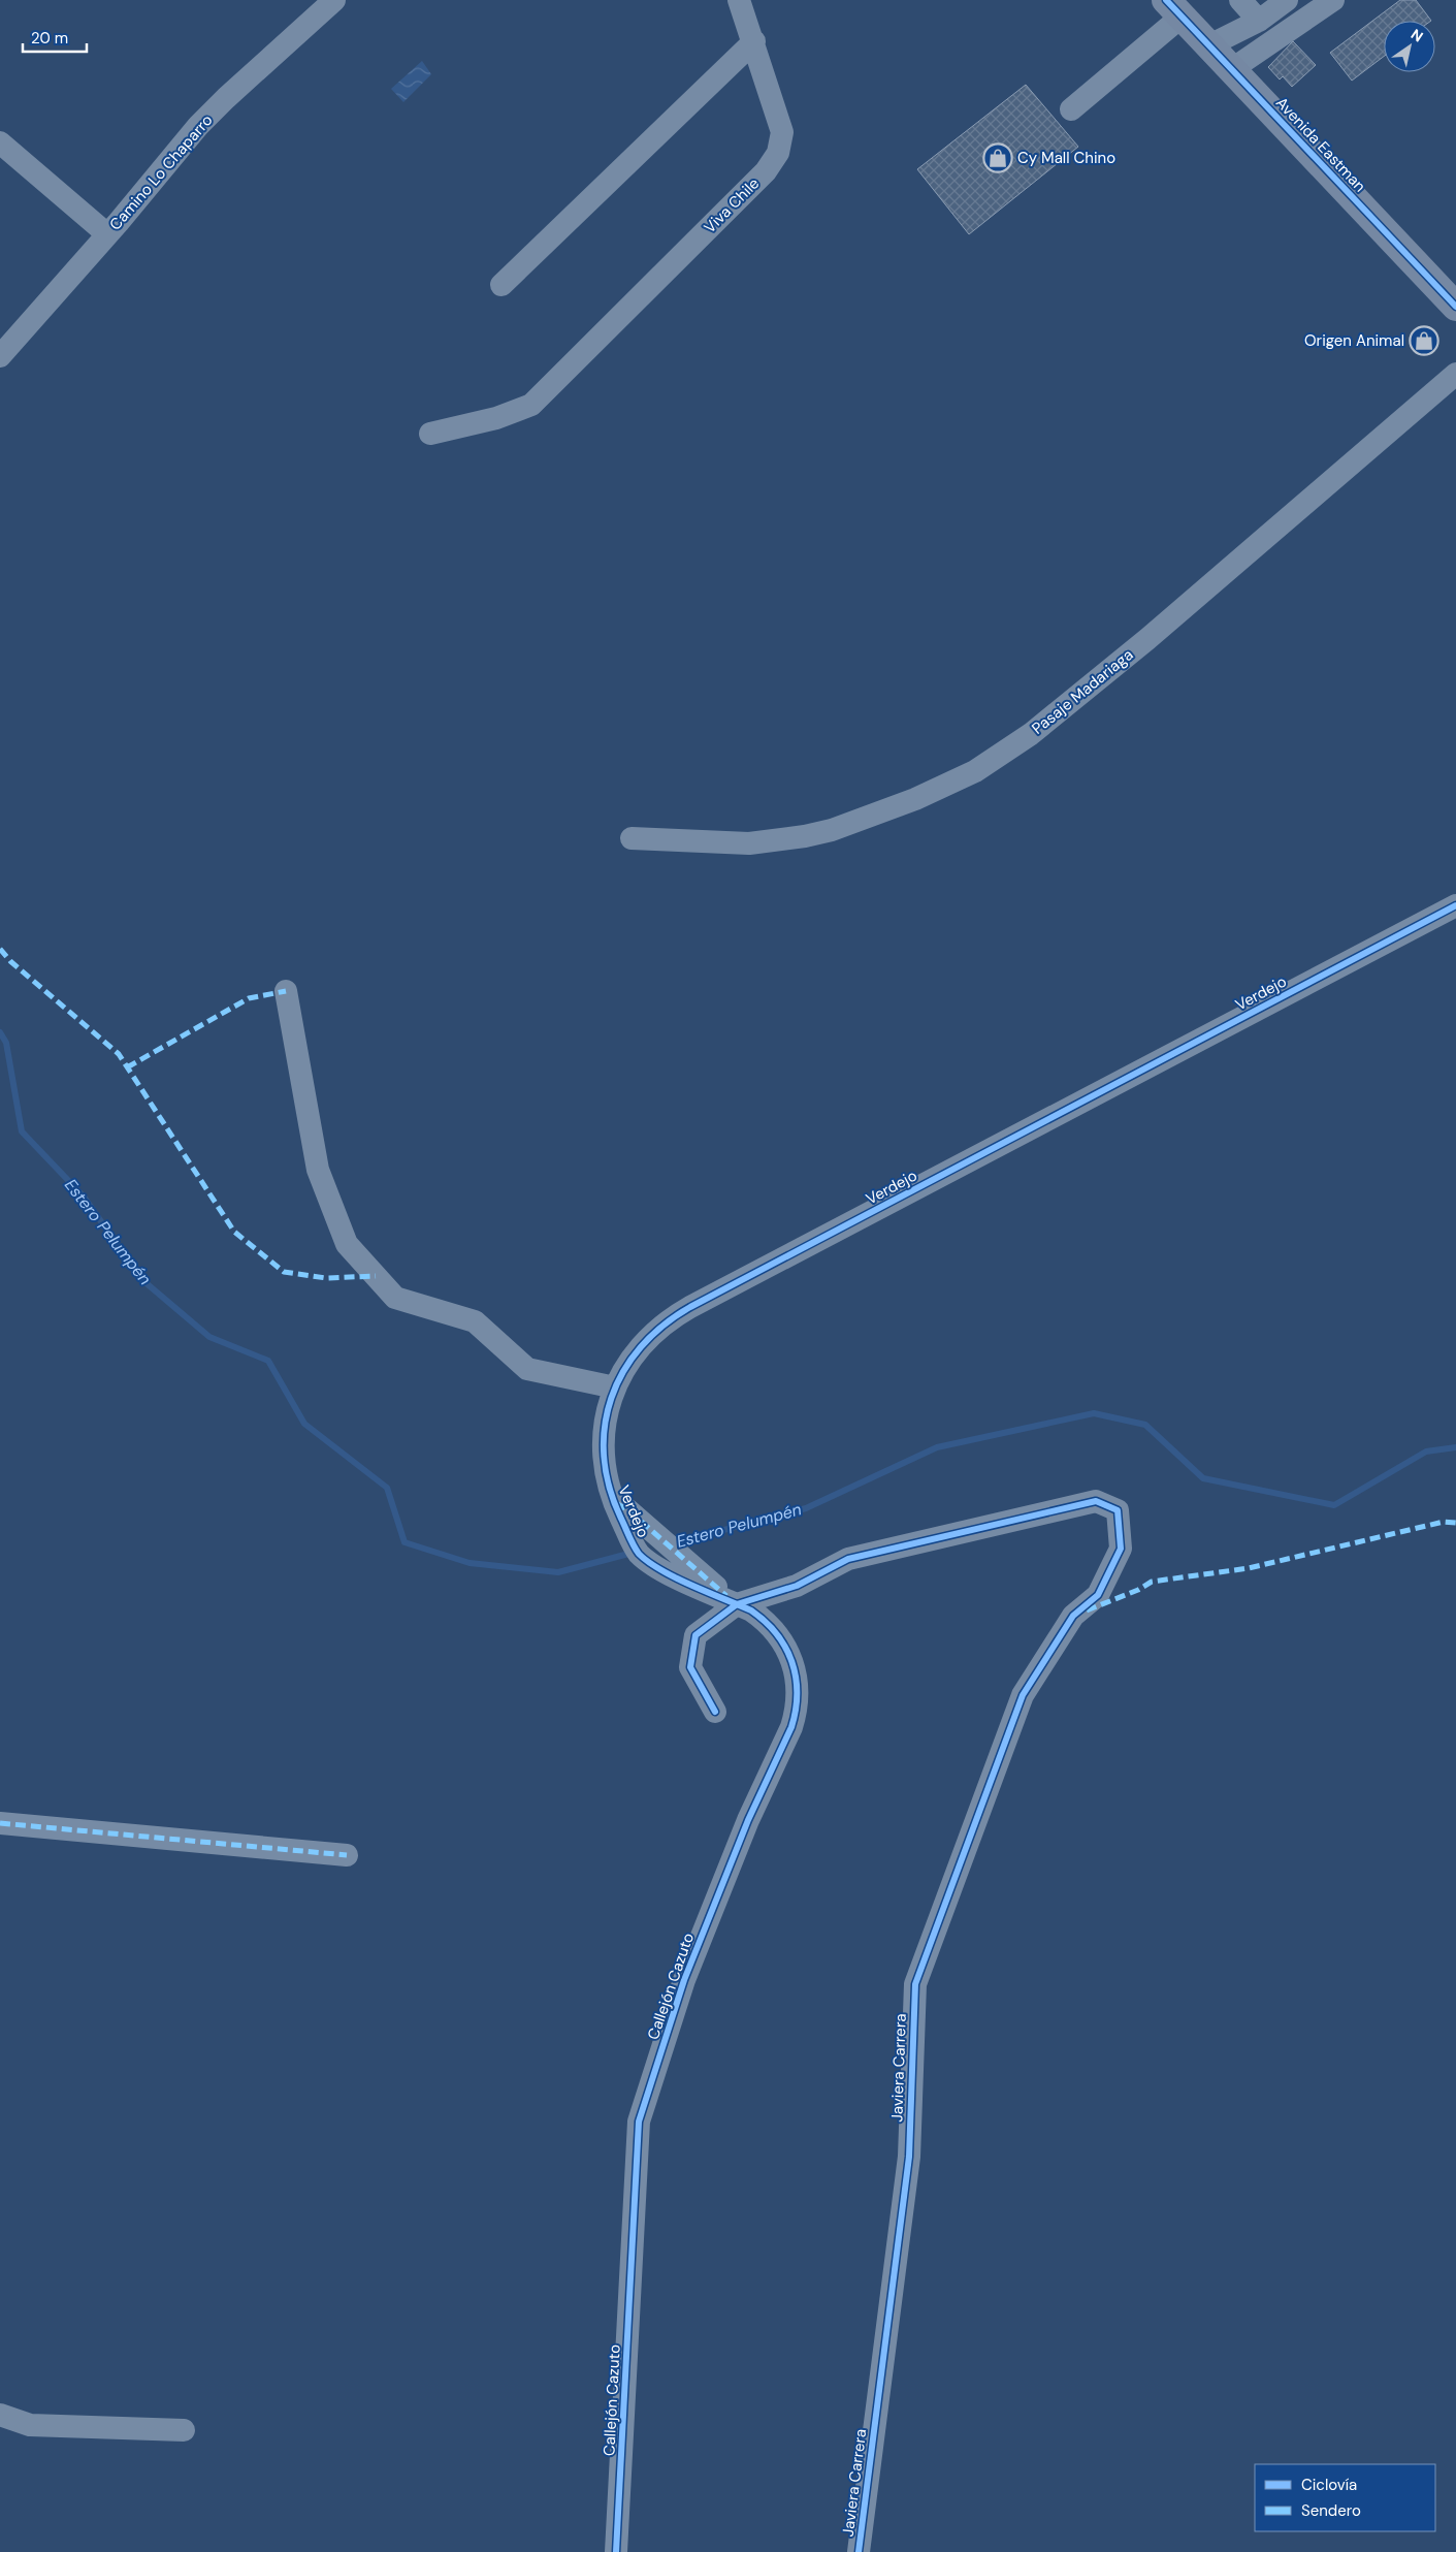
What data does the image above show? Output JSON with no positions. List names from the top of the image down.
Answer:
{
  "streets": {
    "main road": ["Avenida Eastman"],
    "street": [
      "Camino Lo Chaparro",
      "Viva Chile",
      "Pasaje Madariaga",
      "Verdejo",
      "Callejón Cazuto",
      "Javiera Carrera"
    ]
  },
  "crossings": [
    ["Verdejo", "Callejón Cazuto"],
    ["Callejón Cazuto", "Javiera Carrera"]
  ],
  "water": ["Estero Pelumpén"],
  "places": {
    "shop": ["Cy Mall Chino", "Origen Animal"]
  },
  "legend": ["Ciclovía", "Sendero"],
  "scale_bar": "20 m",
  "north": "top right"
}
